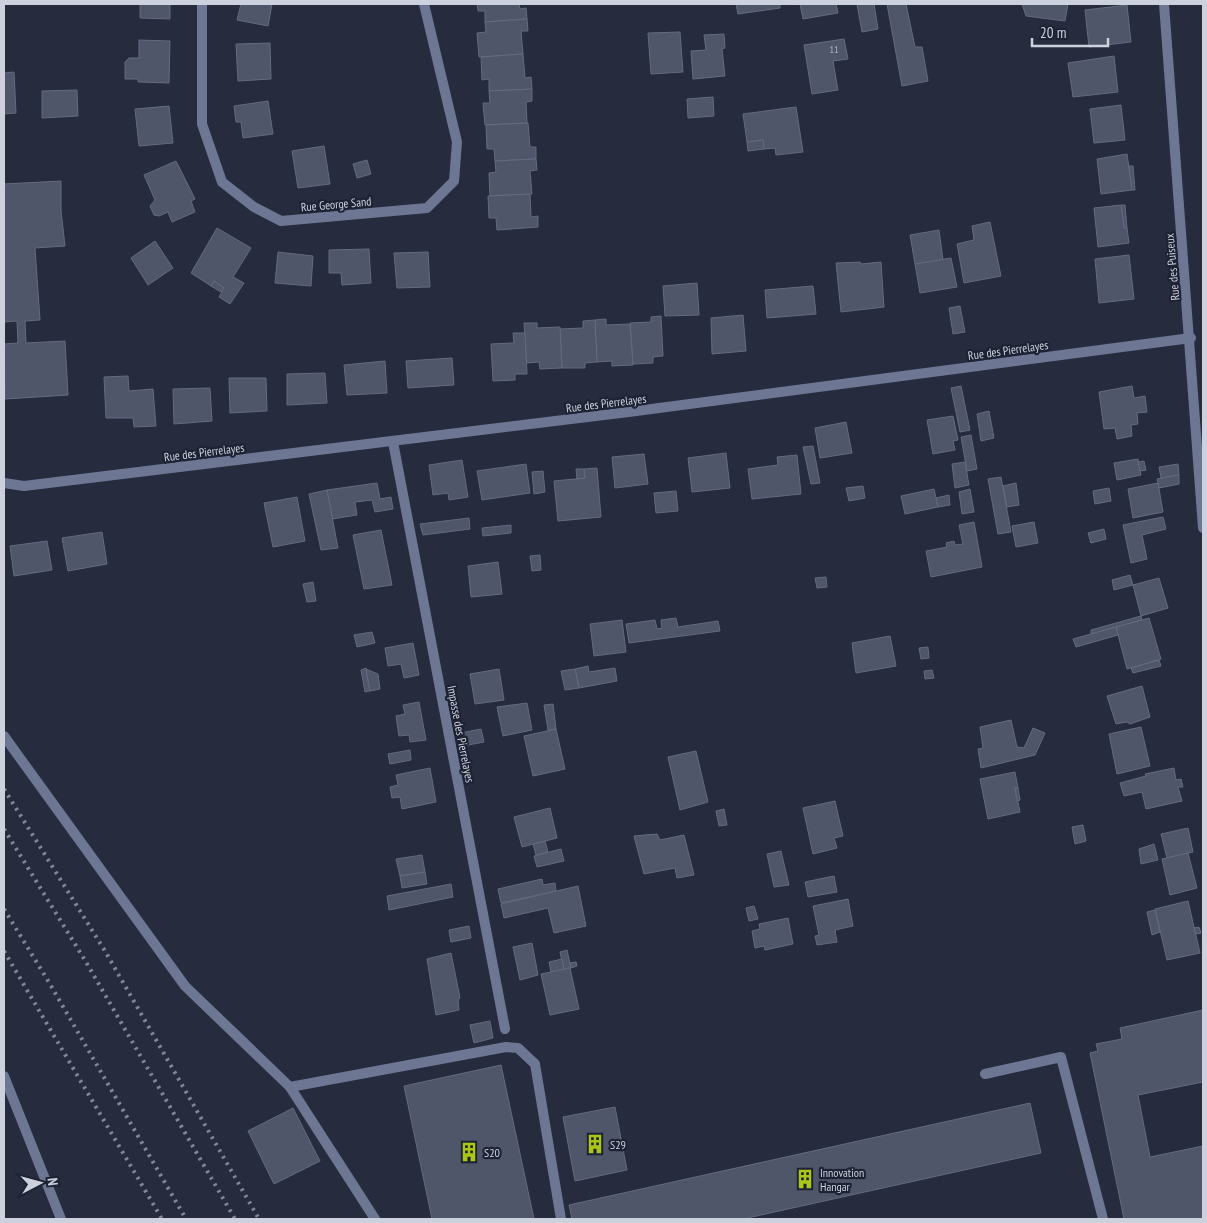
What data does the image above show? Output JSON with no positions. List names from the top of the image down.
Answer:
{
  "streets": {
    "street": [
      "Rue George Sand",
      "Rue des Puiseux",
      "Rue des Pierrelayes",
      "Impasse des Pierrelayes"
    ]
  },
  "crossings": [
    ["Rue des Puiseux", "Rue des Pierrelayes"],
    ["Rue des Pierrelayes", "Impasse des Pierrelayes"]
  ],
  "places": {
    "building": ["S29", "S20", "Innovation Hangar"]
  },
  "house_numbers": ["11"],
  "scale_bar": "20 m",
  "north": "right"
}
